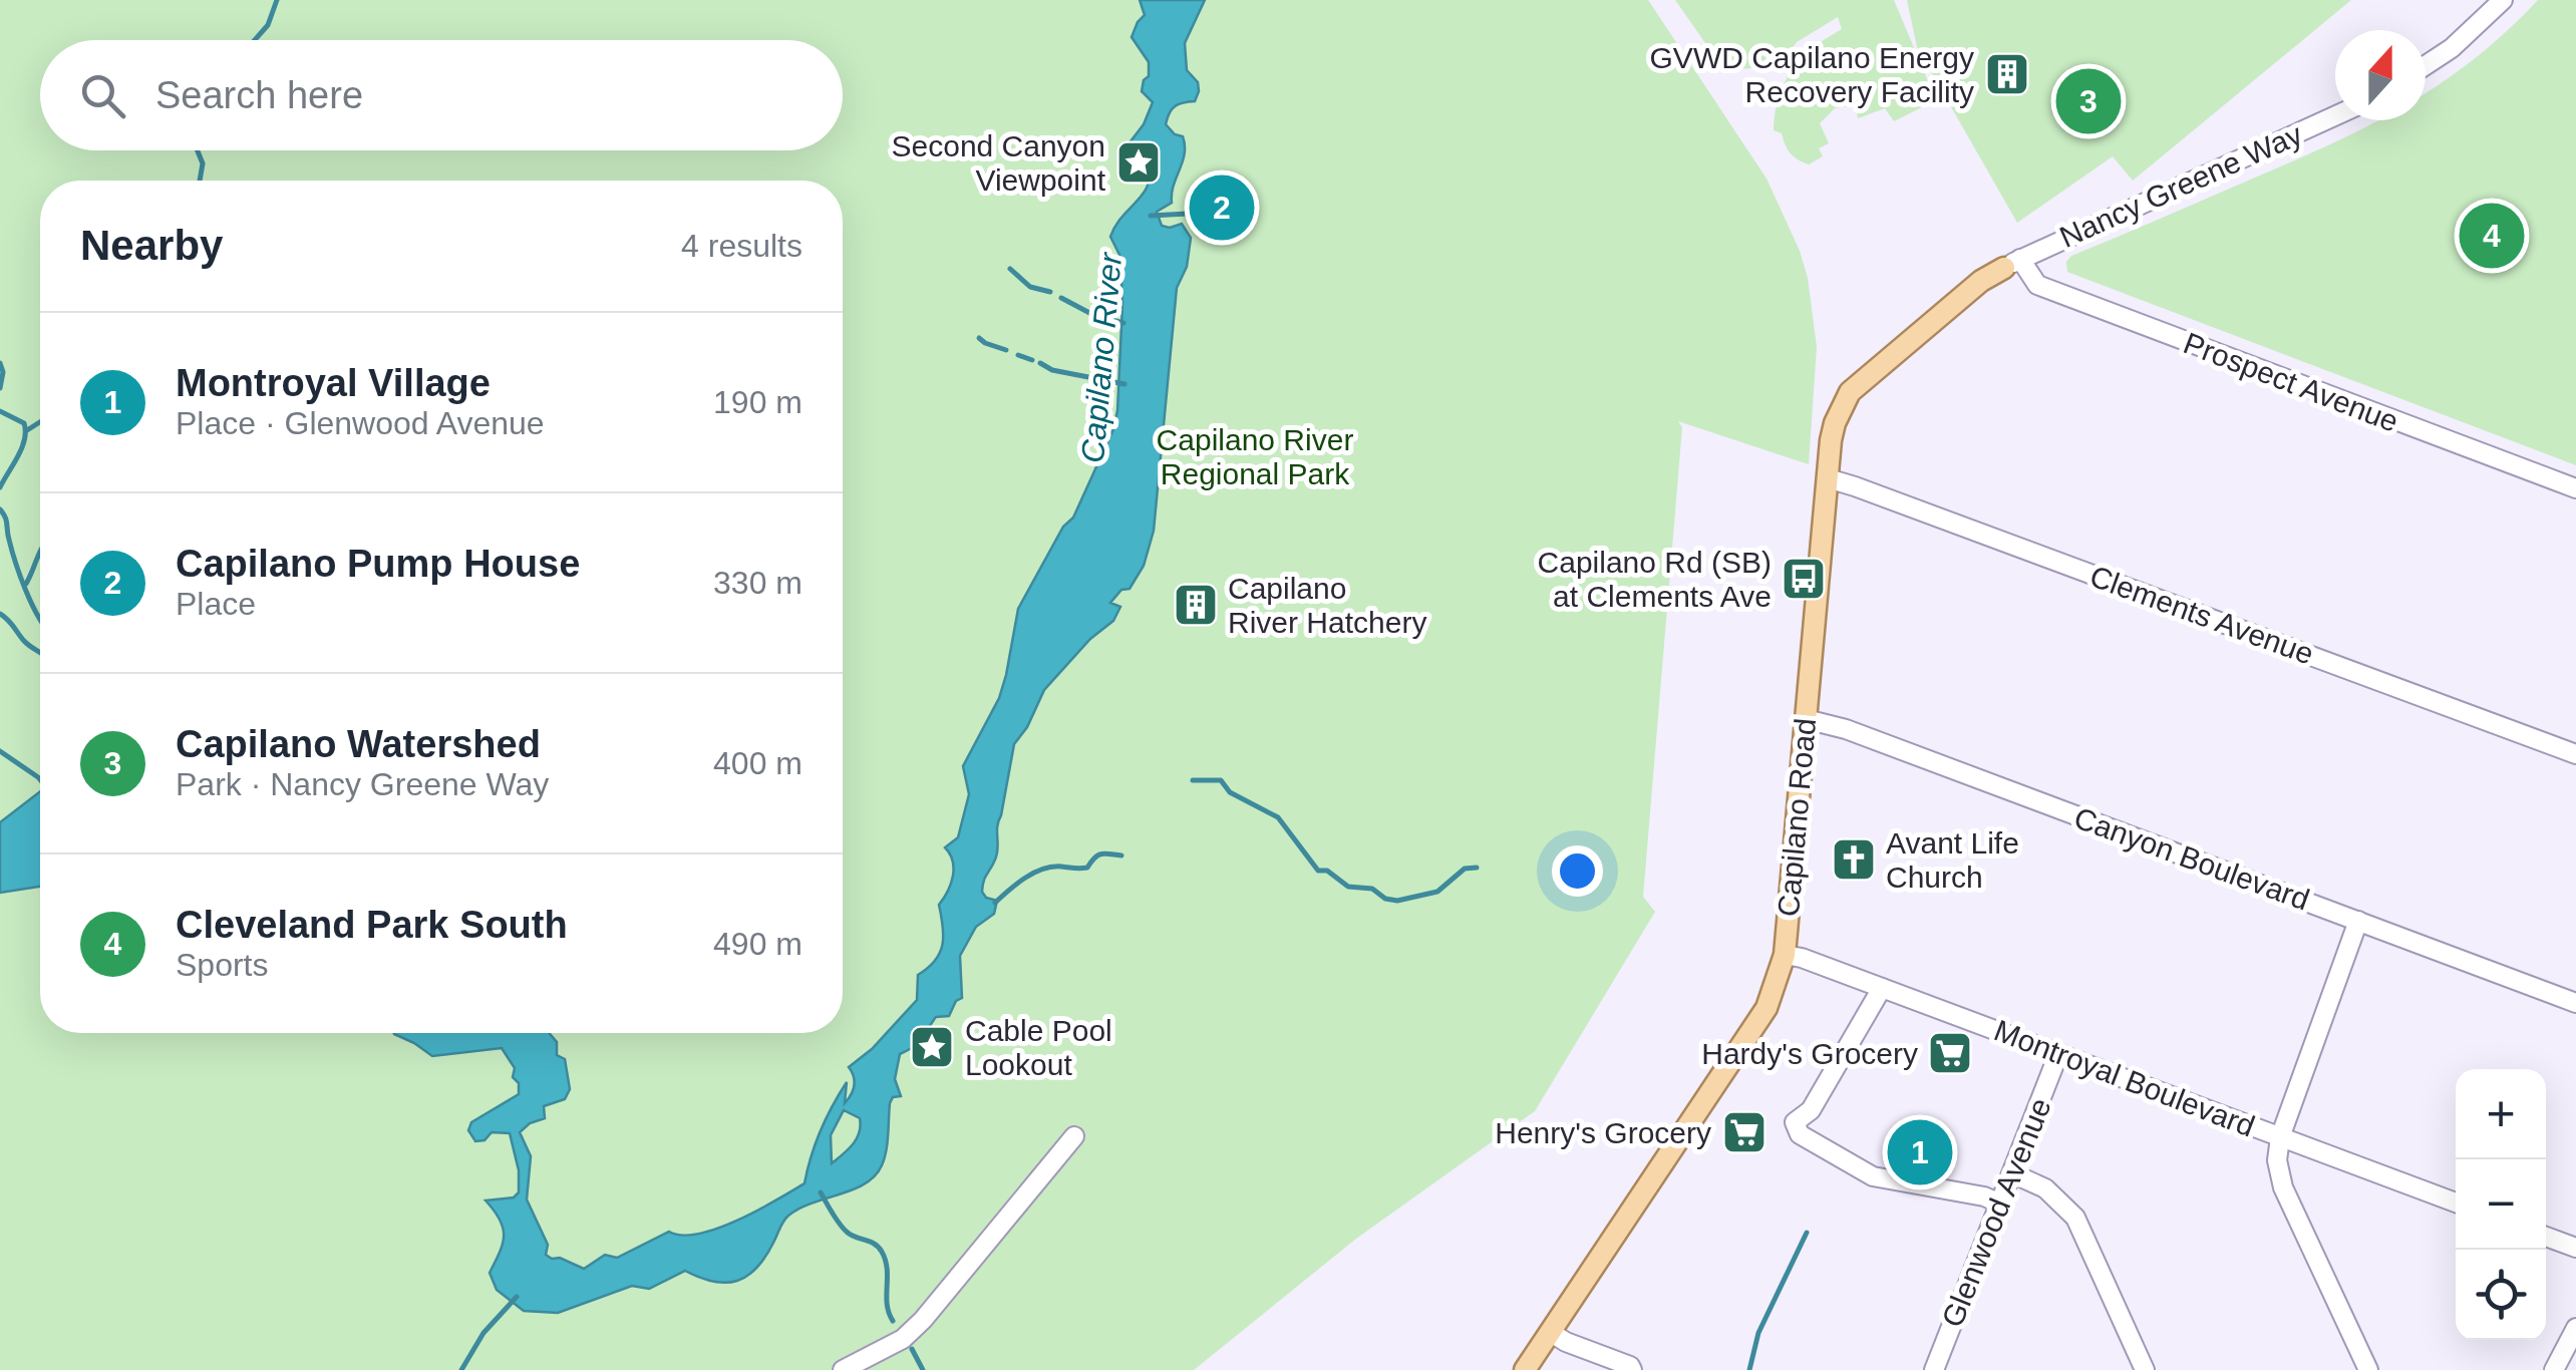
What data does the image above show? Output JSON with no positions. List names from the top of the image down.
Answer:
{
  "streets": {
    "main road": ["Capilano Road"],
    "street": [
      "Nancy Greene Way",
      "Prospect Avenue",
      "Clements Avenue",
      "Canyon Boulevard",
      "Montroyal Boulevard",
      "Glenwood Avenue"
    ]
  },
  "crossings": [
    ["Nancy Greene Way", "Prospect Avenue"],
    ["Nancy Greene Way", "Capilano Road"],
    ["Prospect Avenue", "Capilano Road"],
    ["Clements Avenue", "Capilano Road"],
    ["Capilano Road", "Canyon Boulevard"],
    ["Capilano Road", "Montroyal Boulevard"],
    ["Montroyal Boulevard", "Glenwood Avenue"]
  ],
  "water": ["Capilano River"],
  "parks": ["Capilano River Regional Park"],
  "places": {
    "building": ["GVWD Capilano Energy Recovery Facility", "Capilano River Hatchery"],
    "place": ["Second Canyon Viewpoint", "Cable Pool Lookout"],
    "bus stop": ["Capilano Rd (SB) at Clements Ave"],
    "church": ["Avant Life Church"],
    "supermarket": ["Hardy's Grocery", "Henry's Grocery"]
  },
  "north": "top",
  "page": {
    "search": "Search here",
    "pins": [
      "3",
      "2",
      "4",
      "1"
    ],
    "heading": ["Nearby", "4 results"],
    "list": [
      {
        "mark": "1",
        "name": "Montroyal Village",
        "note": "Place · Glenwood Avenue",
        "value": "190 m"
      },
      {
        "mark": "2",
        "name": "Capilano Pump House",
        "note": "Place",
        "value": "330 m"
      },
      {
        "mark": "3",
        "name": "Capilano Watershed",
        "note": "Park · Nancy Greene Way",
        "value": "400 m"
      },
      {
        "mark": "4",
        "name": "Cleveland Park South",
        "note": "Sports",
        "value": "490 m"
      }
    ],
    "map_buttons": ["+", "−"]
  }
}
